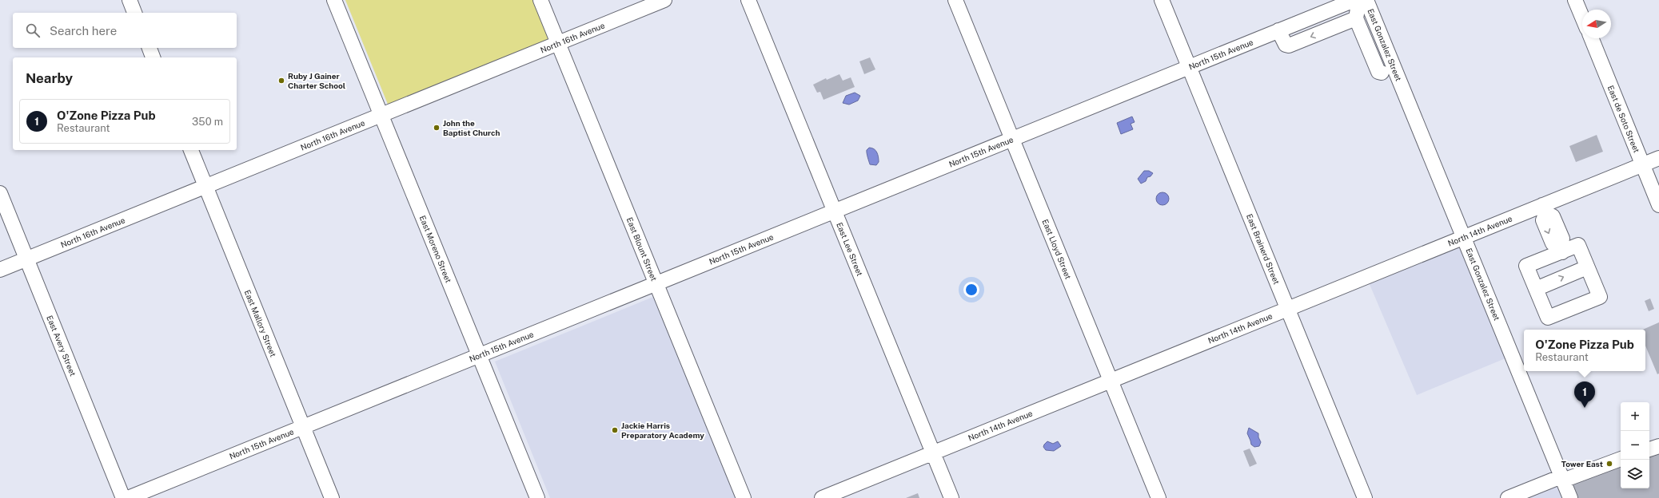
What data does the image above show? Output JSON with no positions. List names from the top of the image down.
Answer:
{
  "streets": {
    "street": [
      "North 16th Avenue",
      "East Gonzalez Street",
      "North 15th Avenue",
      "East de Soto Street",
      "North 14th Avenue",
      "East Moreno Street",
      "East Blount Street",
      "East Lee Street",
      "East Lloyd Street",
      "East Brainerd Street",
      "East Mallory Street",
      "East Avery Street"
    ]
  },
  "crossings": [
    ["North 16th Avenue", "East Moreno Street"],
    ["North 16th Avenue", "East Blount Street"],
    ["North 16th Avenue", "East Mallory Street"],
    ["North 16th Avenue", "East Avery Street"],
    ["East Gonzalez Street", "North 14th Avenue"],
    ["North 15th Avenue", "East Moreno Street"],
    ["North 15th Avenue", "East Blount Street"],
    ["North 15th Avenue", "East Lee Street"],
    ["North 15th Avenue", "East Lloyd Street"],
    ["North 15th Avenue", "East Brainerd Street"],
    ["North 15th Avenue", "East Mallory Street"],
    ["East de Soto Street", "North 14th Avenue"],
    ["North 14th Avenue", "East Lee Street"],
    ["North 14th Avenue", "East Lloyd Street"],
    ["North 14th Avenue", "East Brainerd Street"]
  ],
  "places": [
    "Ruby J Gainer Charter School",
    "John the Baptist Church",
    "Jackie Harris Preparatory Academy",
    "Tower East"
  ],
  "north": "left",
  "page": {
    "search": "Search here",
    "heading": "Nearby",
    "list": [
      {
        "mark": "1",
        "name": "O'Zone Pizza Pub",
        "note": "Restaurant",
        "value": "350 m"
      }
    ],
    "popup": ["O'Zone Pizza Pub", "Restaurant"],
    "pins": "1",
    "map_buttons": ["+", "−"]
  }
}
